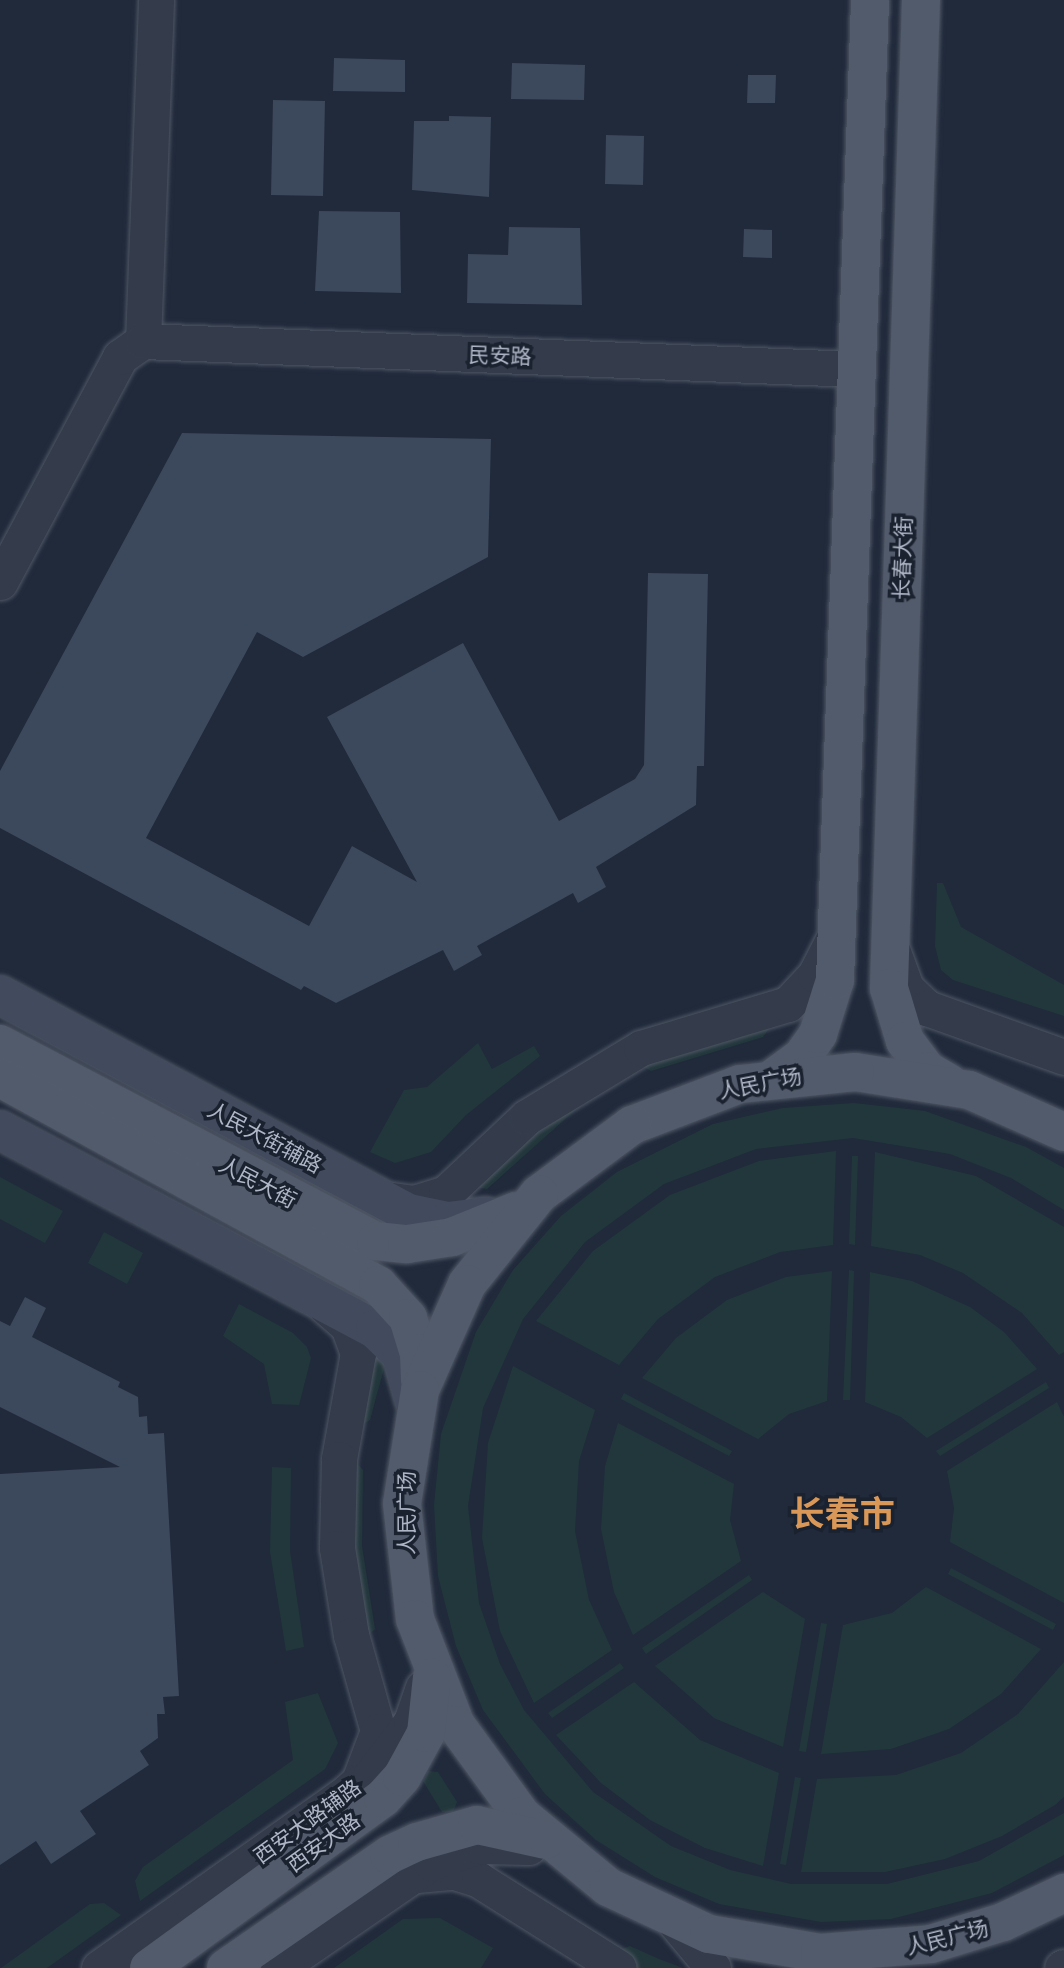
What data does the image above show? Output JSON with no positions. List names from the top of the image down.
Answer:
{
  "streets": {
    "main road": [
      "长春大街",
      "人民广场",
      "人民大街辅路",
      "人民大街",
      "西安大路"
    ],
    "street": ["民安路", "西安大路辅路"]
  },
  "crossings": [
    ["长春大街", "人民广场"],
    ["人民广场", "人民大街辅路"],
    ["人民广场", "人民大街"],
    ["人民广场", "西安大路辅路"],
    ["人民广场", "西安大路"],
    ["人民大街辅路", "人民大街"],
    ["西安大路辅路", "西安大路"]
  ],
  "districts": ["长春市"]
}
